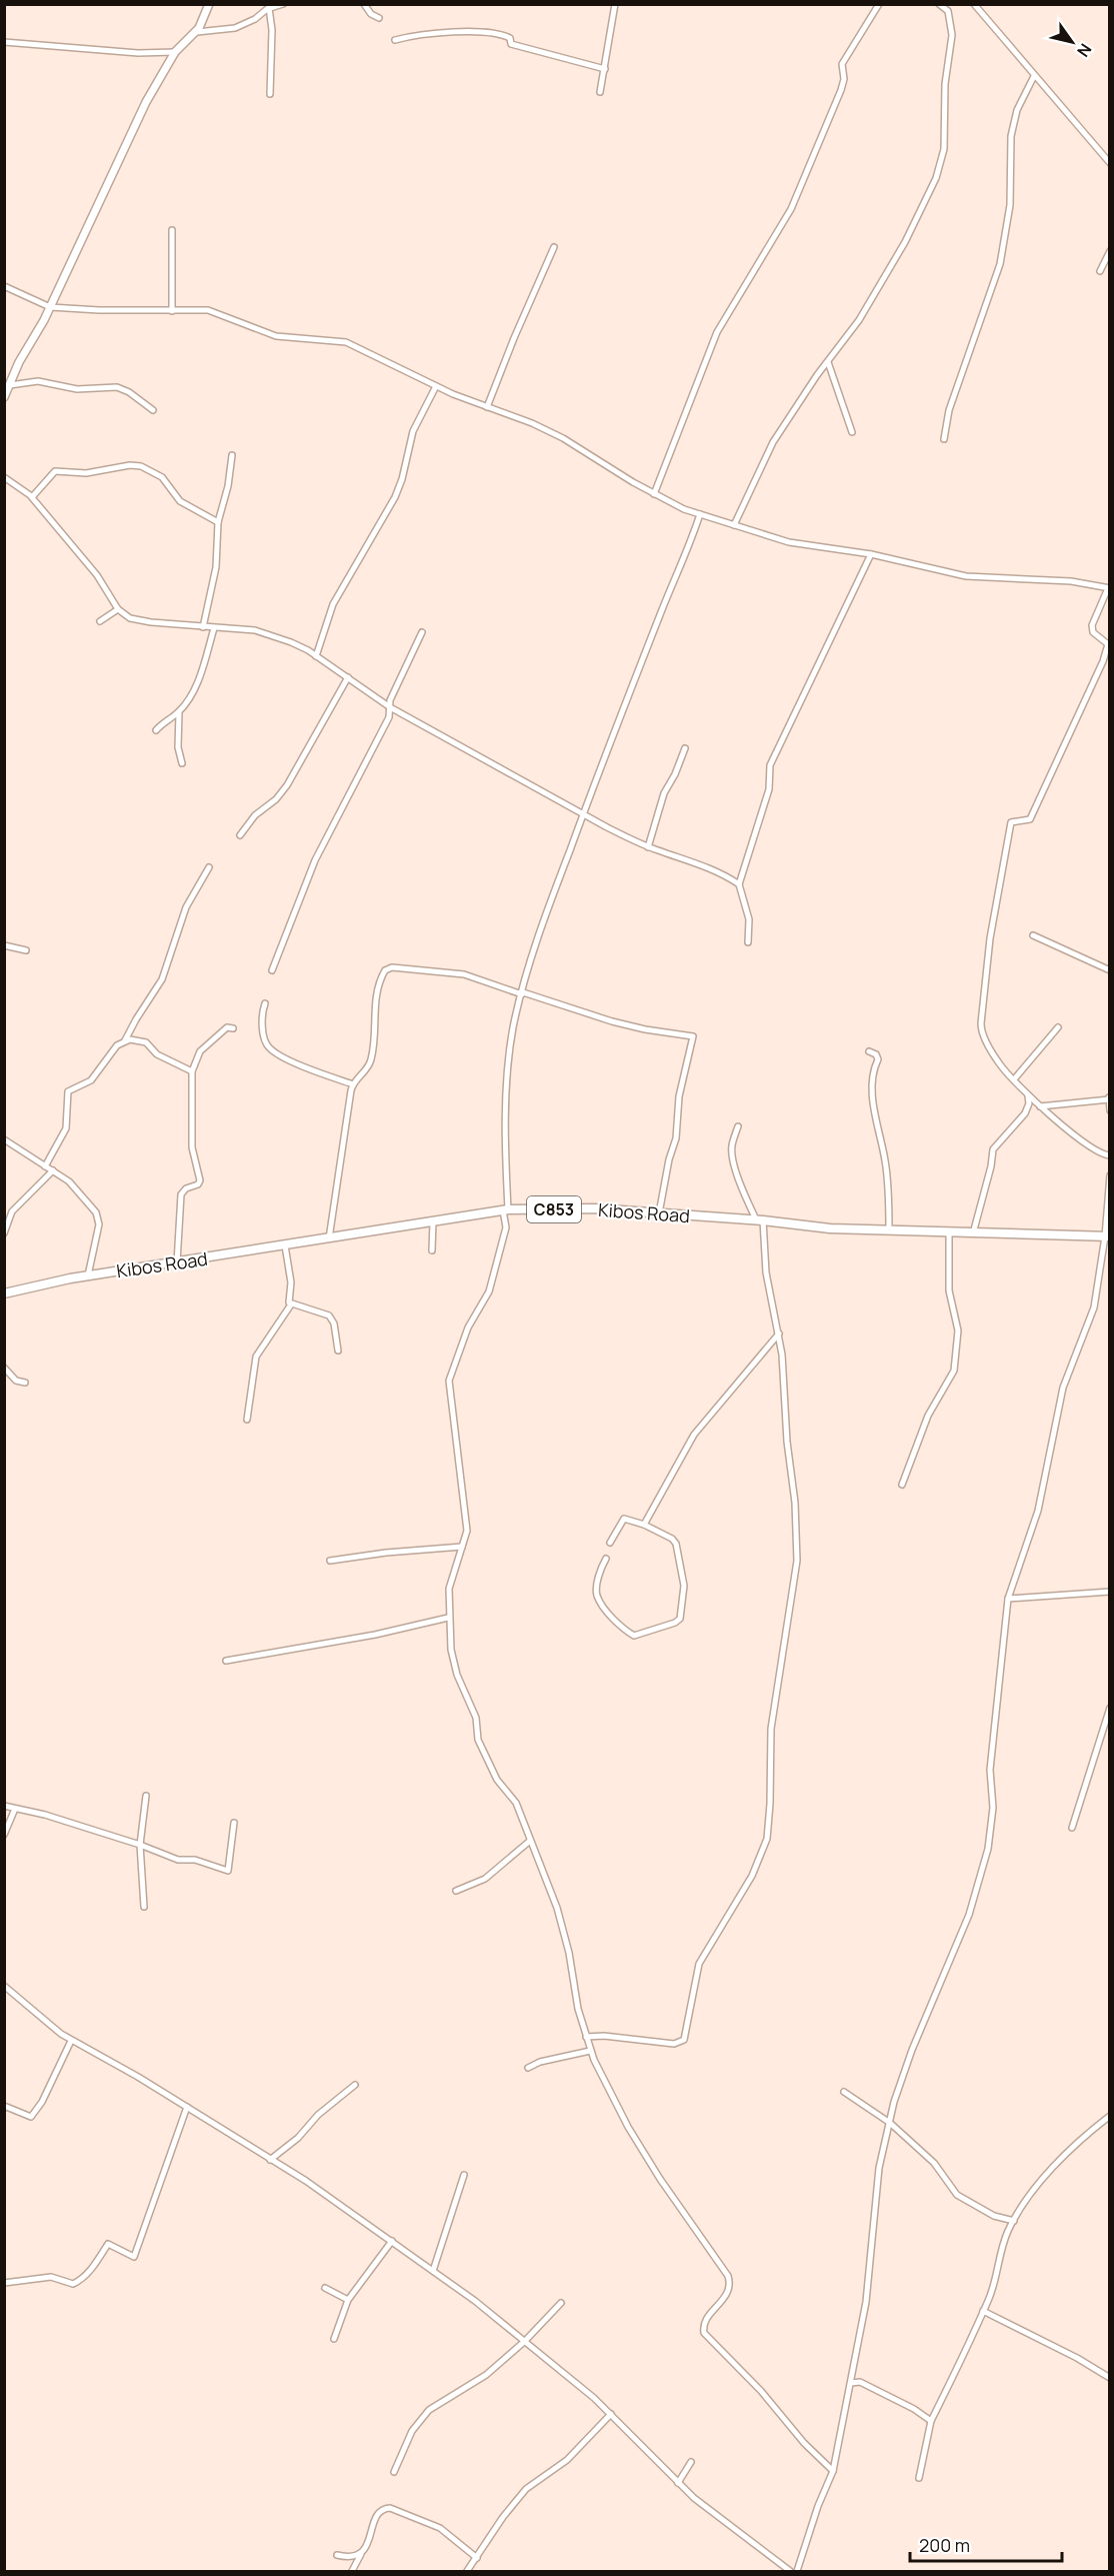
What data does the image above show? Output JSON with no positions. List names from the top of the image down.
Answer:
{
  "streets": {
    "main road": ["C853", "Kibos Road"]
  },
  "scale_bar": "200 m",
  "north": "bottom right"
}
